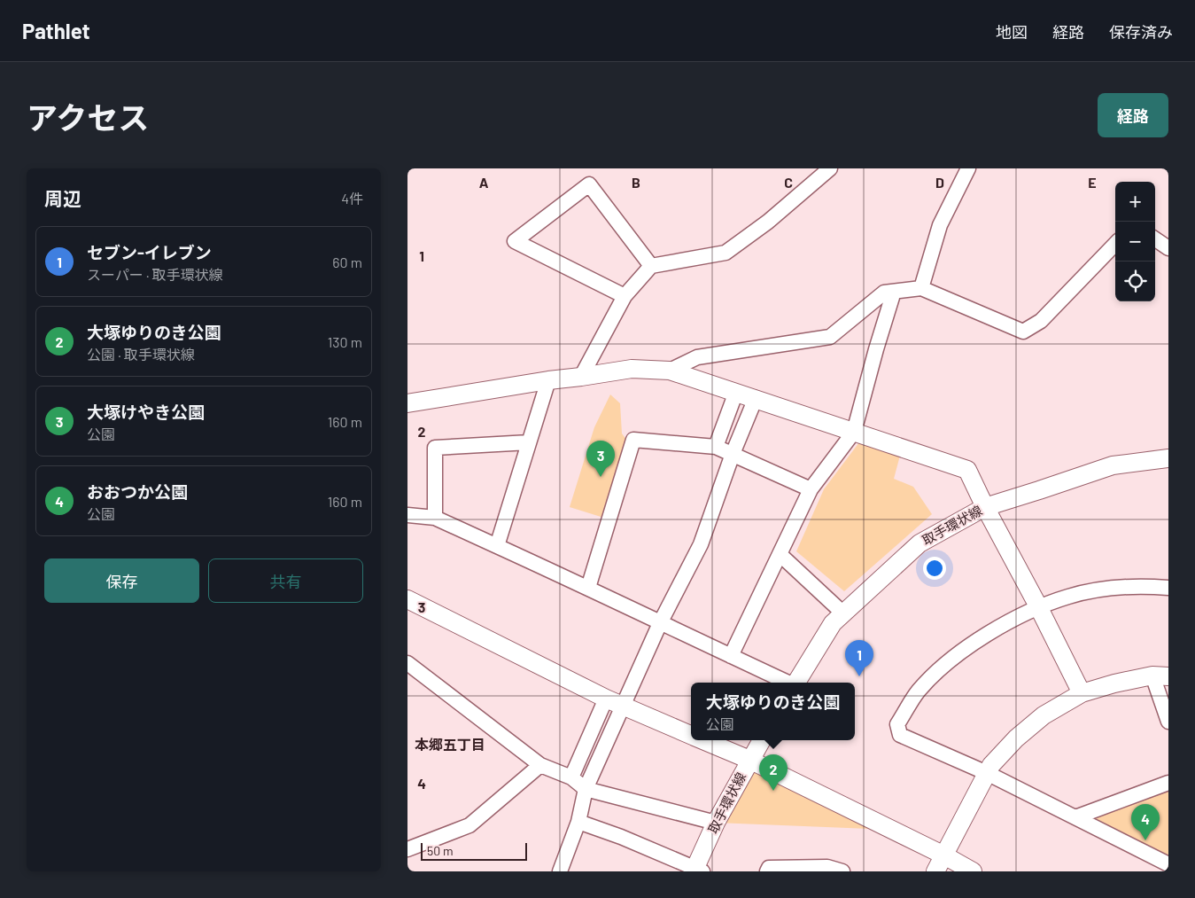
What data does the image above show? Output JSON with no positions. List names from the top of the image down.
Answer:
{
  "streets": {
    "street": ["取手環状線"]
  },
  "districts": ["本郷五丁目"],
  "scale_bar": "50 m",
  "page": {
    "header": "Pathlet",
    "nav": ["地図", "経路", "保存済み"],
    "title": "アクセス",
    "buttons": [
      "経路",
      ["保存", "共有"]
    ],
    "heading": ["周辺", "4件"],
    "map_buttons": ["+", "−"],
    "list": [
      {
        "mark": "1",
        "name": "セブン-イレブン",
        "note": "スーパー · 取手環状線",
        "value": "60 m"
      },
      {
        "mark": "2",
        "name": "大塚ゆりのき公園",
        "note": "公園 · 取手環状線",
        "value": "130 m"
      },
      {
        "mark": "3",
        "name": "大塚けやき公園",
        "note": "公園",
        "value": "160 m"
      },
      {
        "mark": "4",
        "name": "おおつか公園",
        "note": "公園",
        "value": "160 m"
      }
    ],
    "pins": [
      "3",
      "1",
      "2",
      "4"
    ],
    "popup": ["大塚ゆりのき公園", "公園"],
    "scale": "50 m"
  },
  "grid": {
    "columns": [
      "A",
      "B",
      "C",
      "D",
      "E"
    ],
    "rows": [
      "1",
      "2",
      "3",
      "4"
    ]
  }
}
